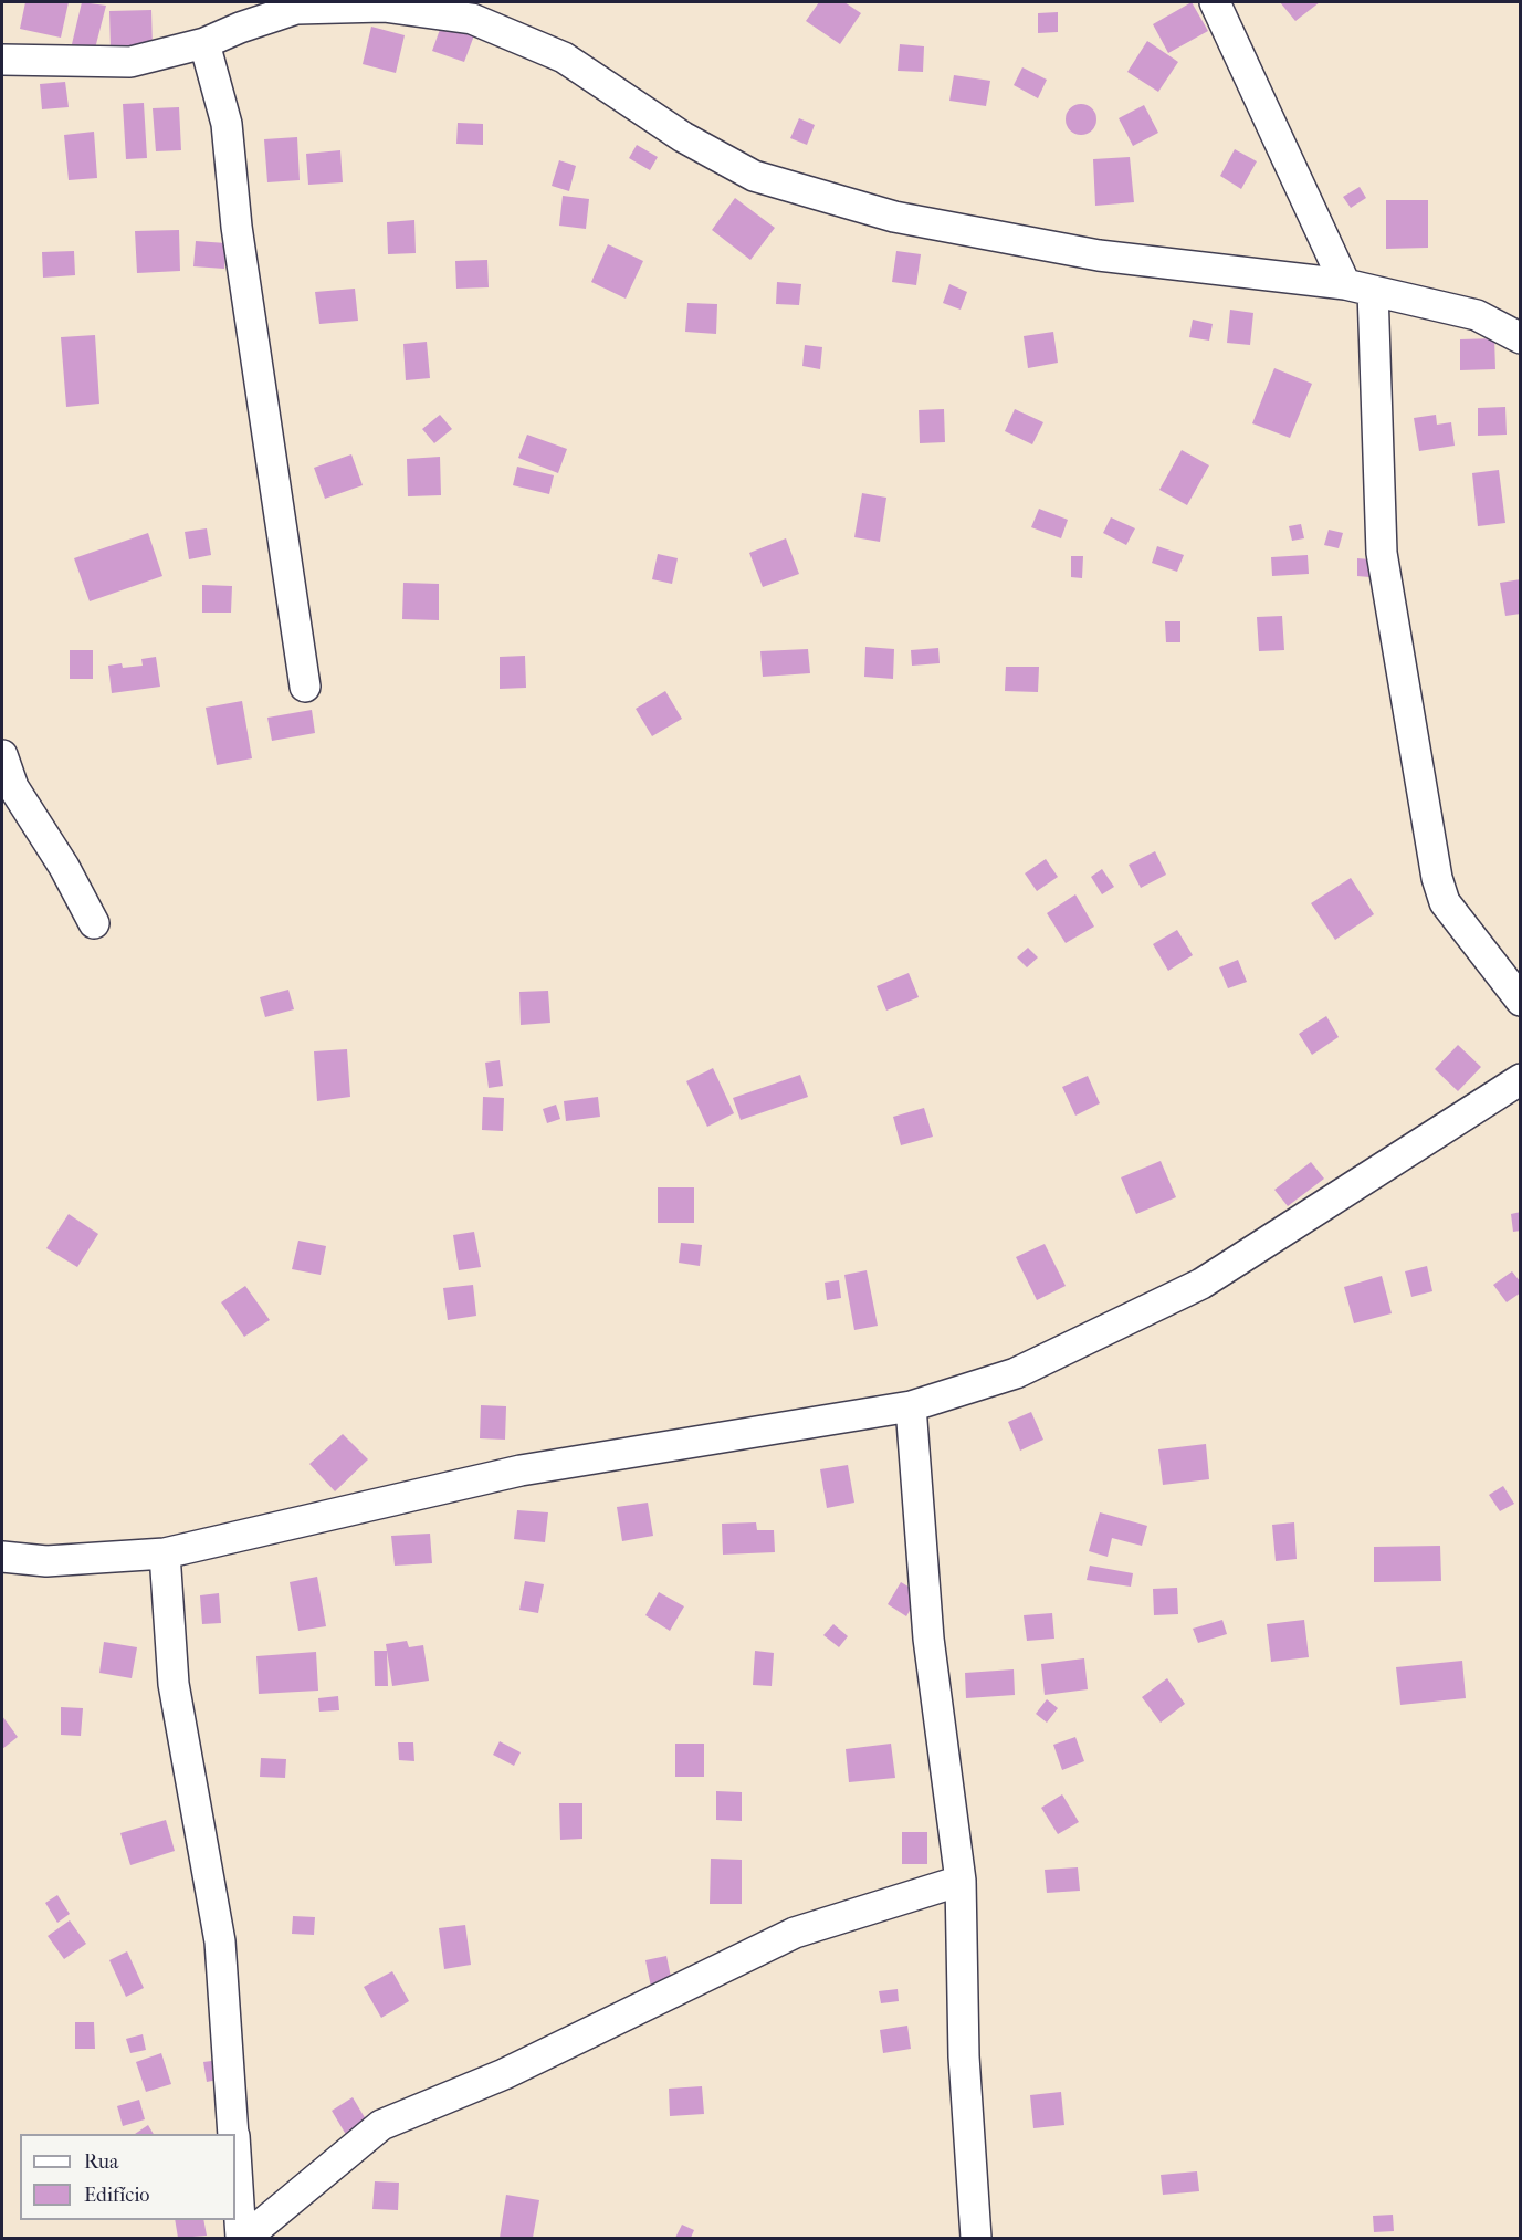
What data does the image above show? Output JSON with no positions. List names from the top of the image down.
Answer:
{
  "legend": ["Rua", "Edifício"]
}
